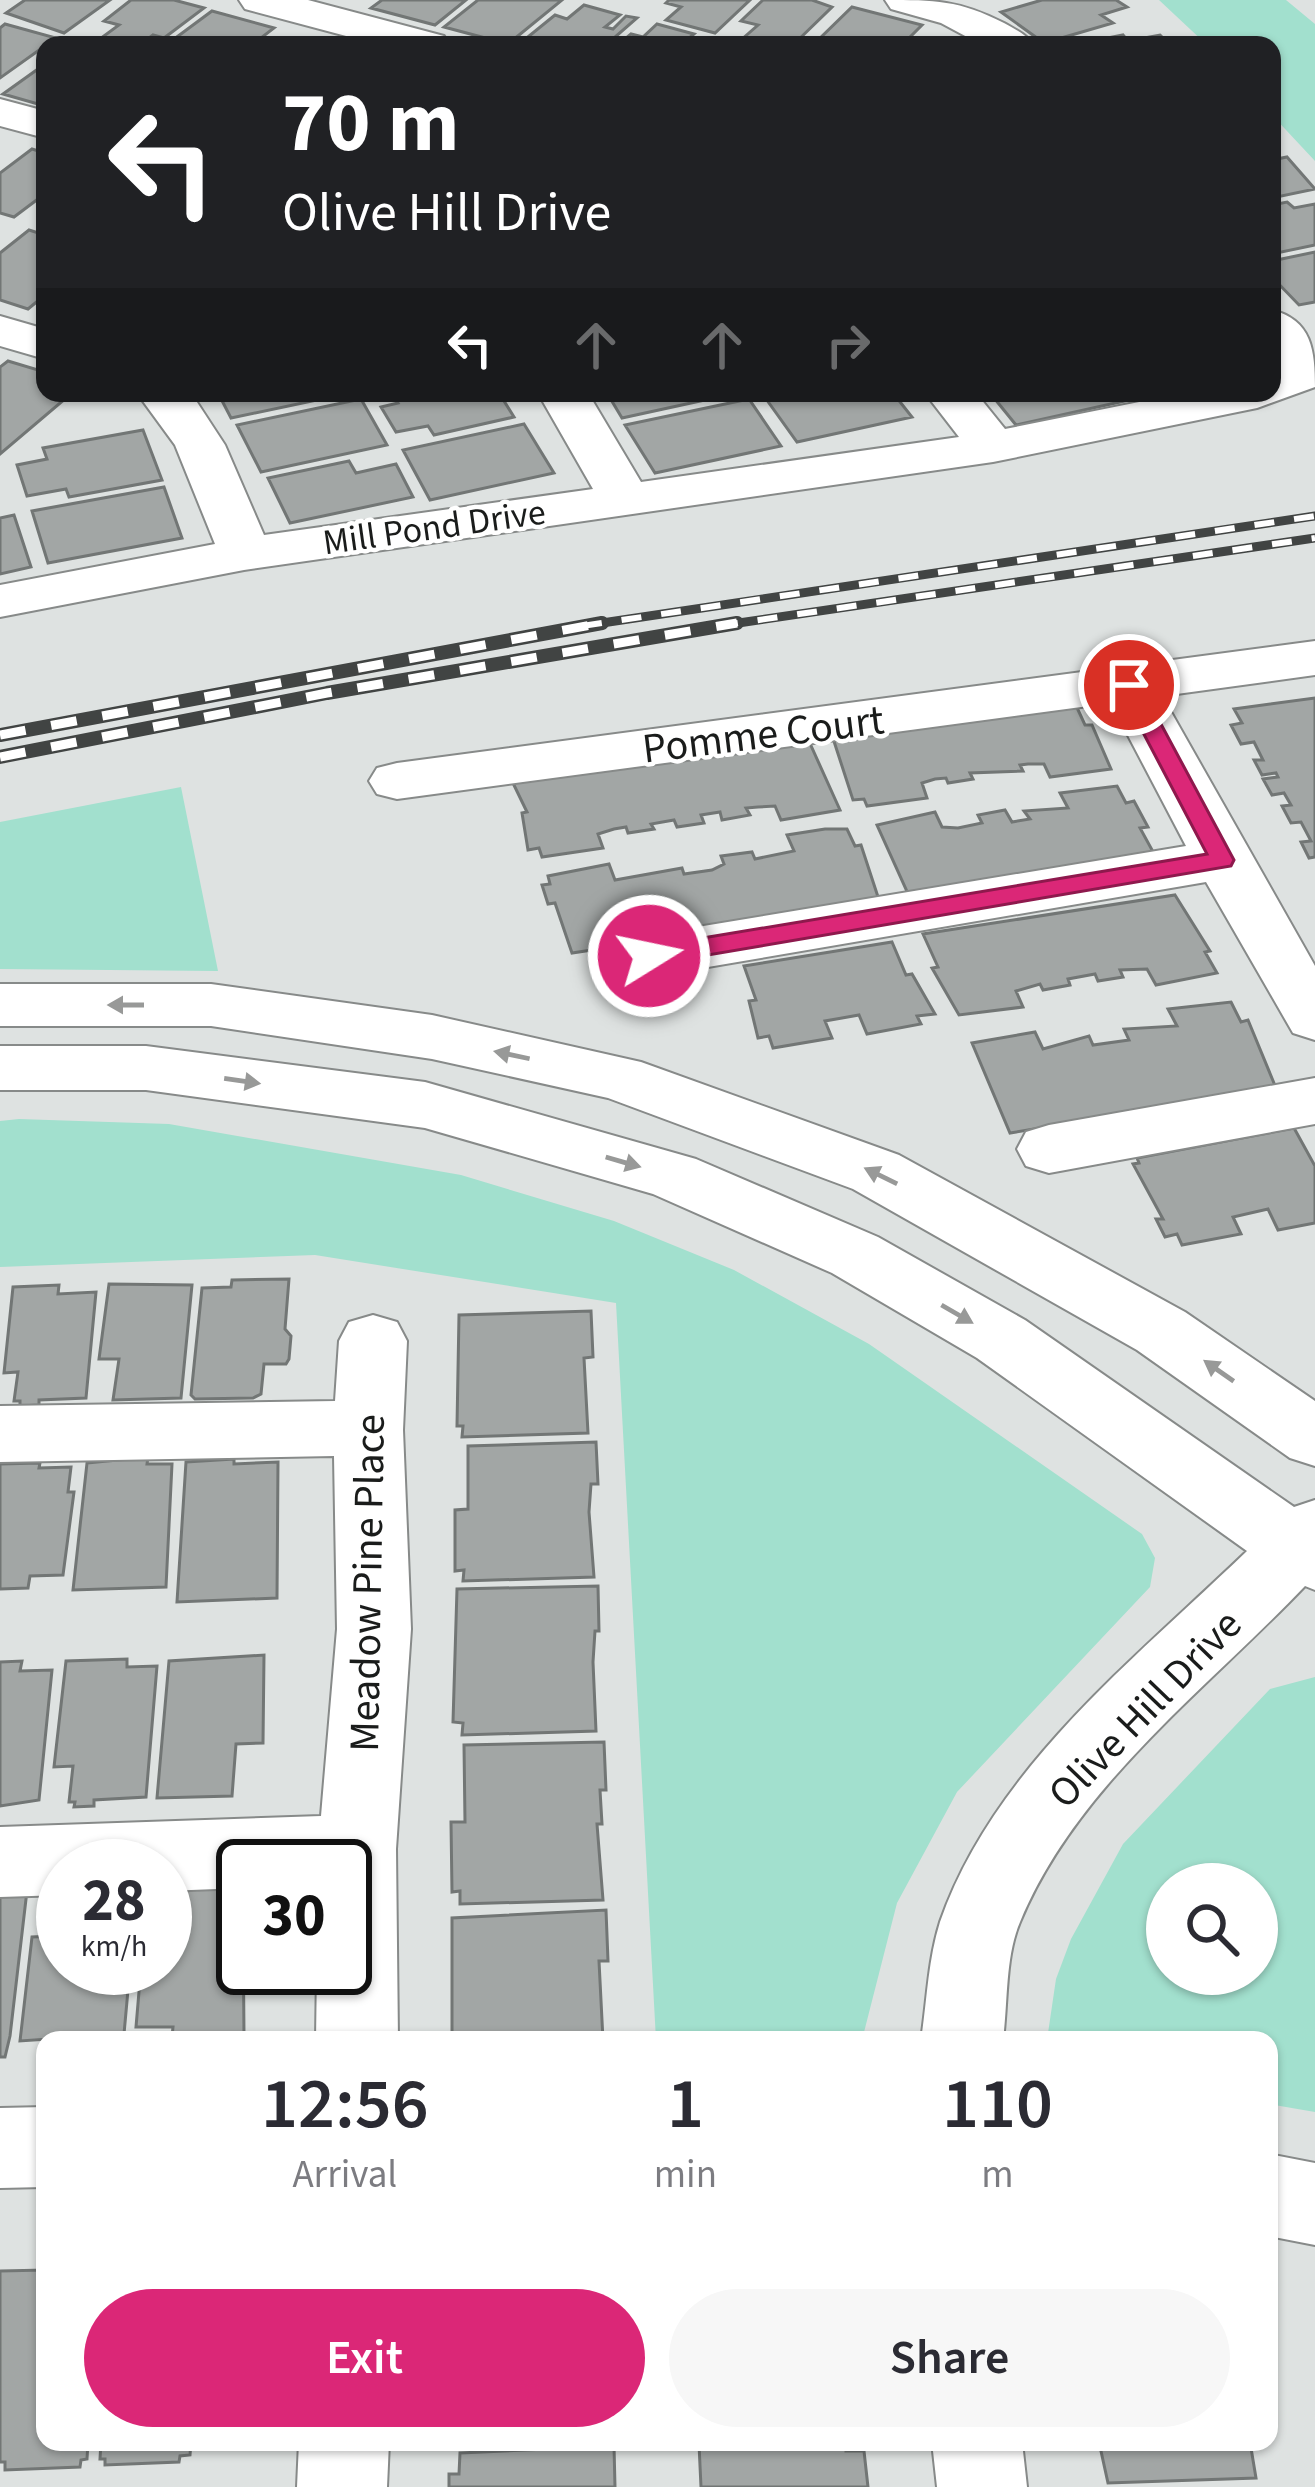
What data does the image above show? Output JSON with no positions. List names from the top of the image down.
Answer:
{
  "streets": {
    "street": [
      "Mill Pond Drive",
      "Pomme Court",
      "Meadow Pine Place",
      "Olive Hill Drive"
    ]
  },
  "page": {
    "turn": ["70 m", "Olive Hill Drive"],
    "speed": "28 km/h",
    "limit": "30",
    "eta": [
      "12:56",
      "Arrival",
      "1",
      "min",
      "110",
      "m"
    ],
    "buttons": ["Exit", "Share"]
  }
}
